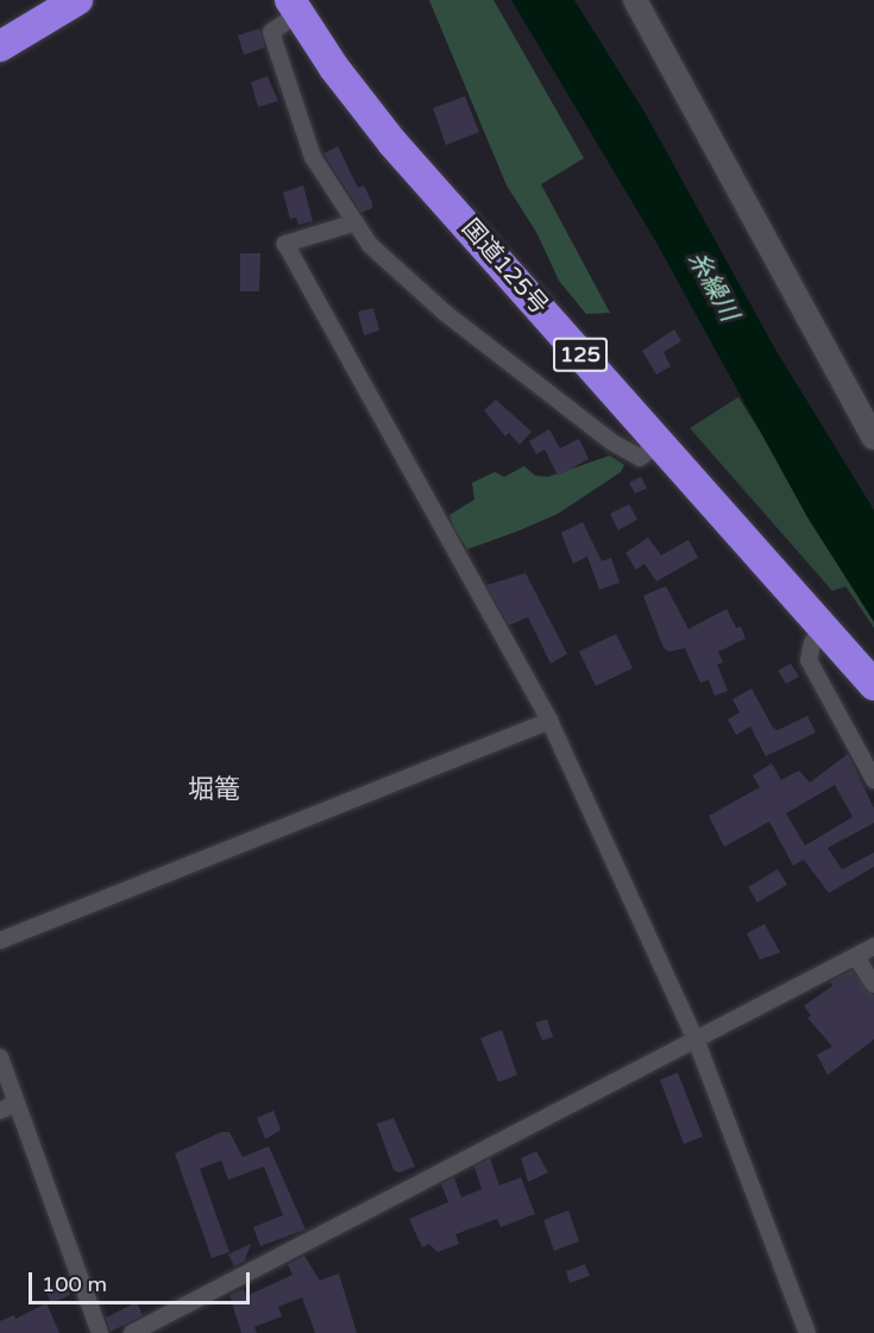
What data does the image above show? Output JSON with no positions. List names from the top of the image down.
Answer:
{
  "streets": {
    "highway": ["国道125号", "125"]
  },
  "districts": ["堀篭"],
  "water": ["糸繰川"],
  "scale_bar": "100 m"
}
